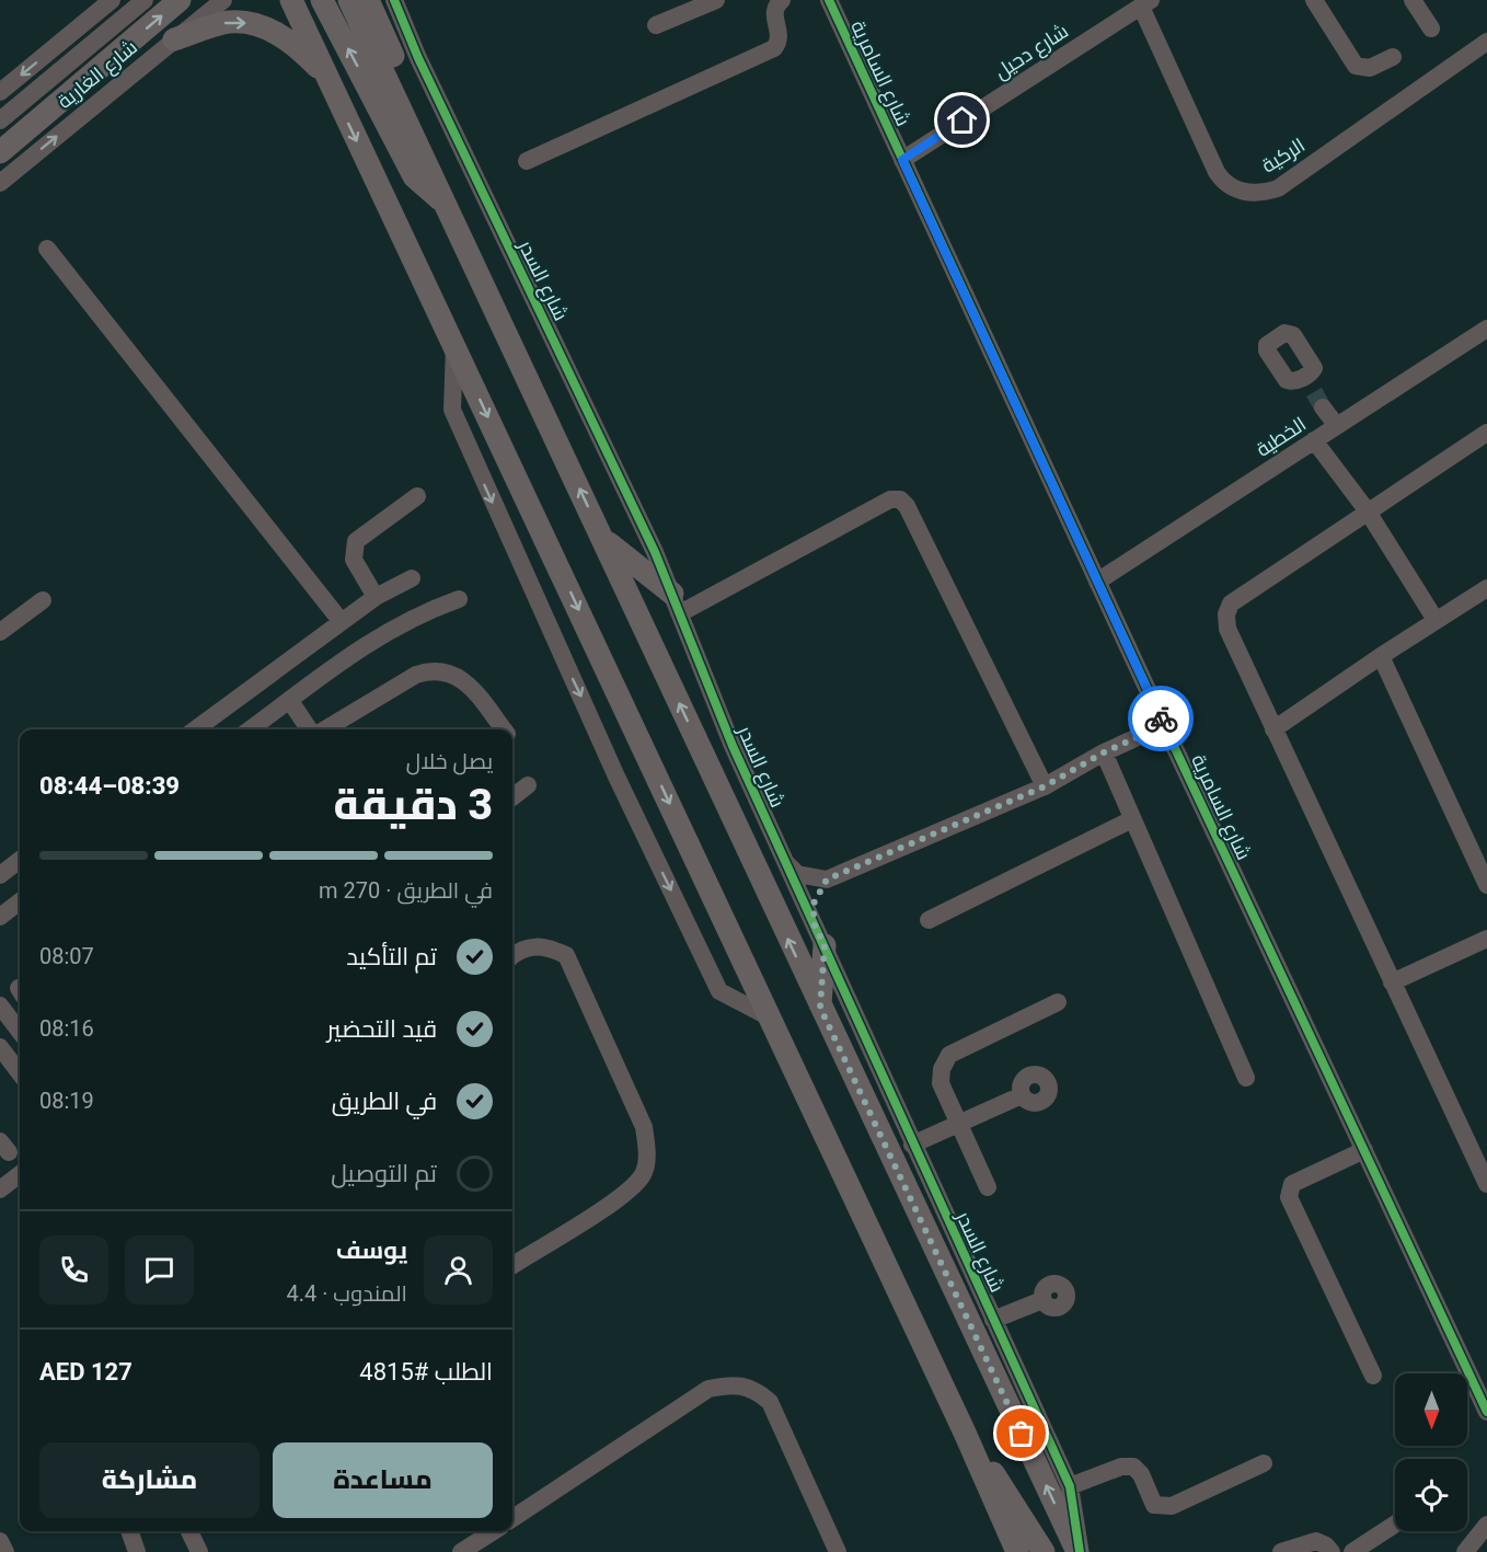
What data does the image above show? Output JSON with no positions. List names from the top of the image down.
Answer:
{
  "streets": {
    "main road": ["شارع السدر"],
    "street": [
      "شارع دحيل",
      "شارع السامرية",
      "شارع الغارية",
      "الركية",
      "الخطية"
    ]
  },
  "crossings": [
    ["شارع دحيل", "شارع السامرية"],
    ["شارع دحيل", "الركية"],
    ["شارع السامرية", "الخطية"]
  ],
  "north": "bottom",
  "page": {
    "heading": ["3 دقيقة", "يصل خلال", "08:39–08:44"],
    "panel": [
      "يوسف",
      "المندوب · 4.4",
      "الطلب #4815",
      "AED 127"
    ],
    "bar": "في الطريق · 270 m",
    "list": [
      ["تم التأكيد", "08:07"],
      ["قيد التحضير", "08:16"],
      ["في الطريق", "08:19"],
      "تم التوصيل"
    ],
    "buttons": ["مساعدة", "مشاركة"]
  }
}
